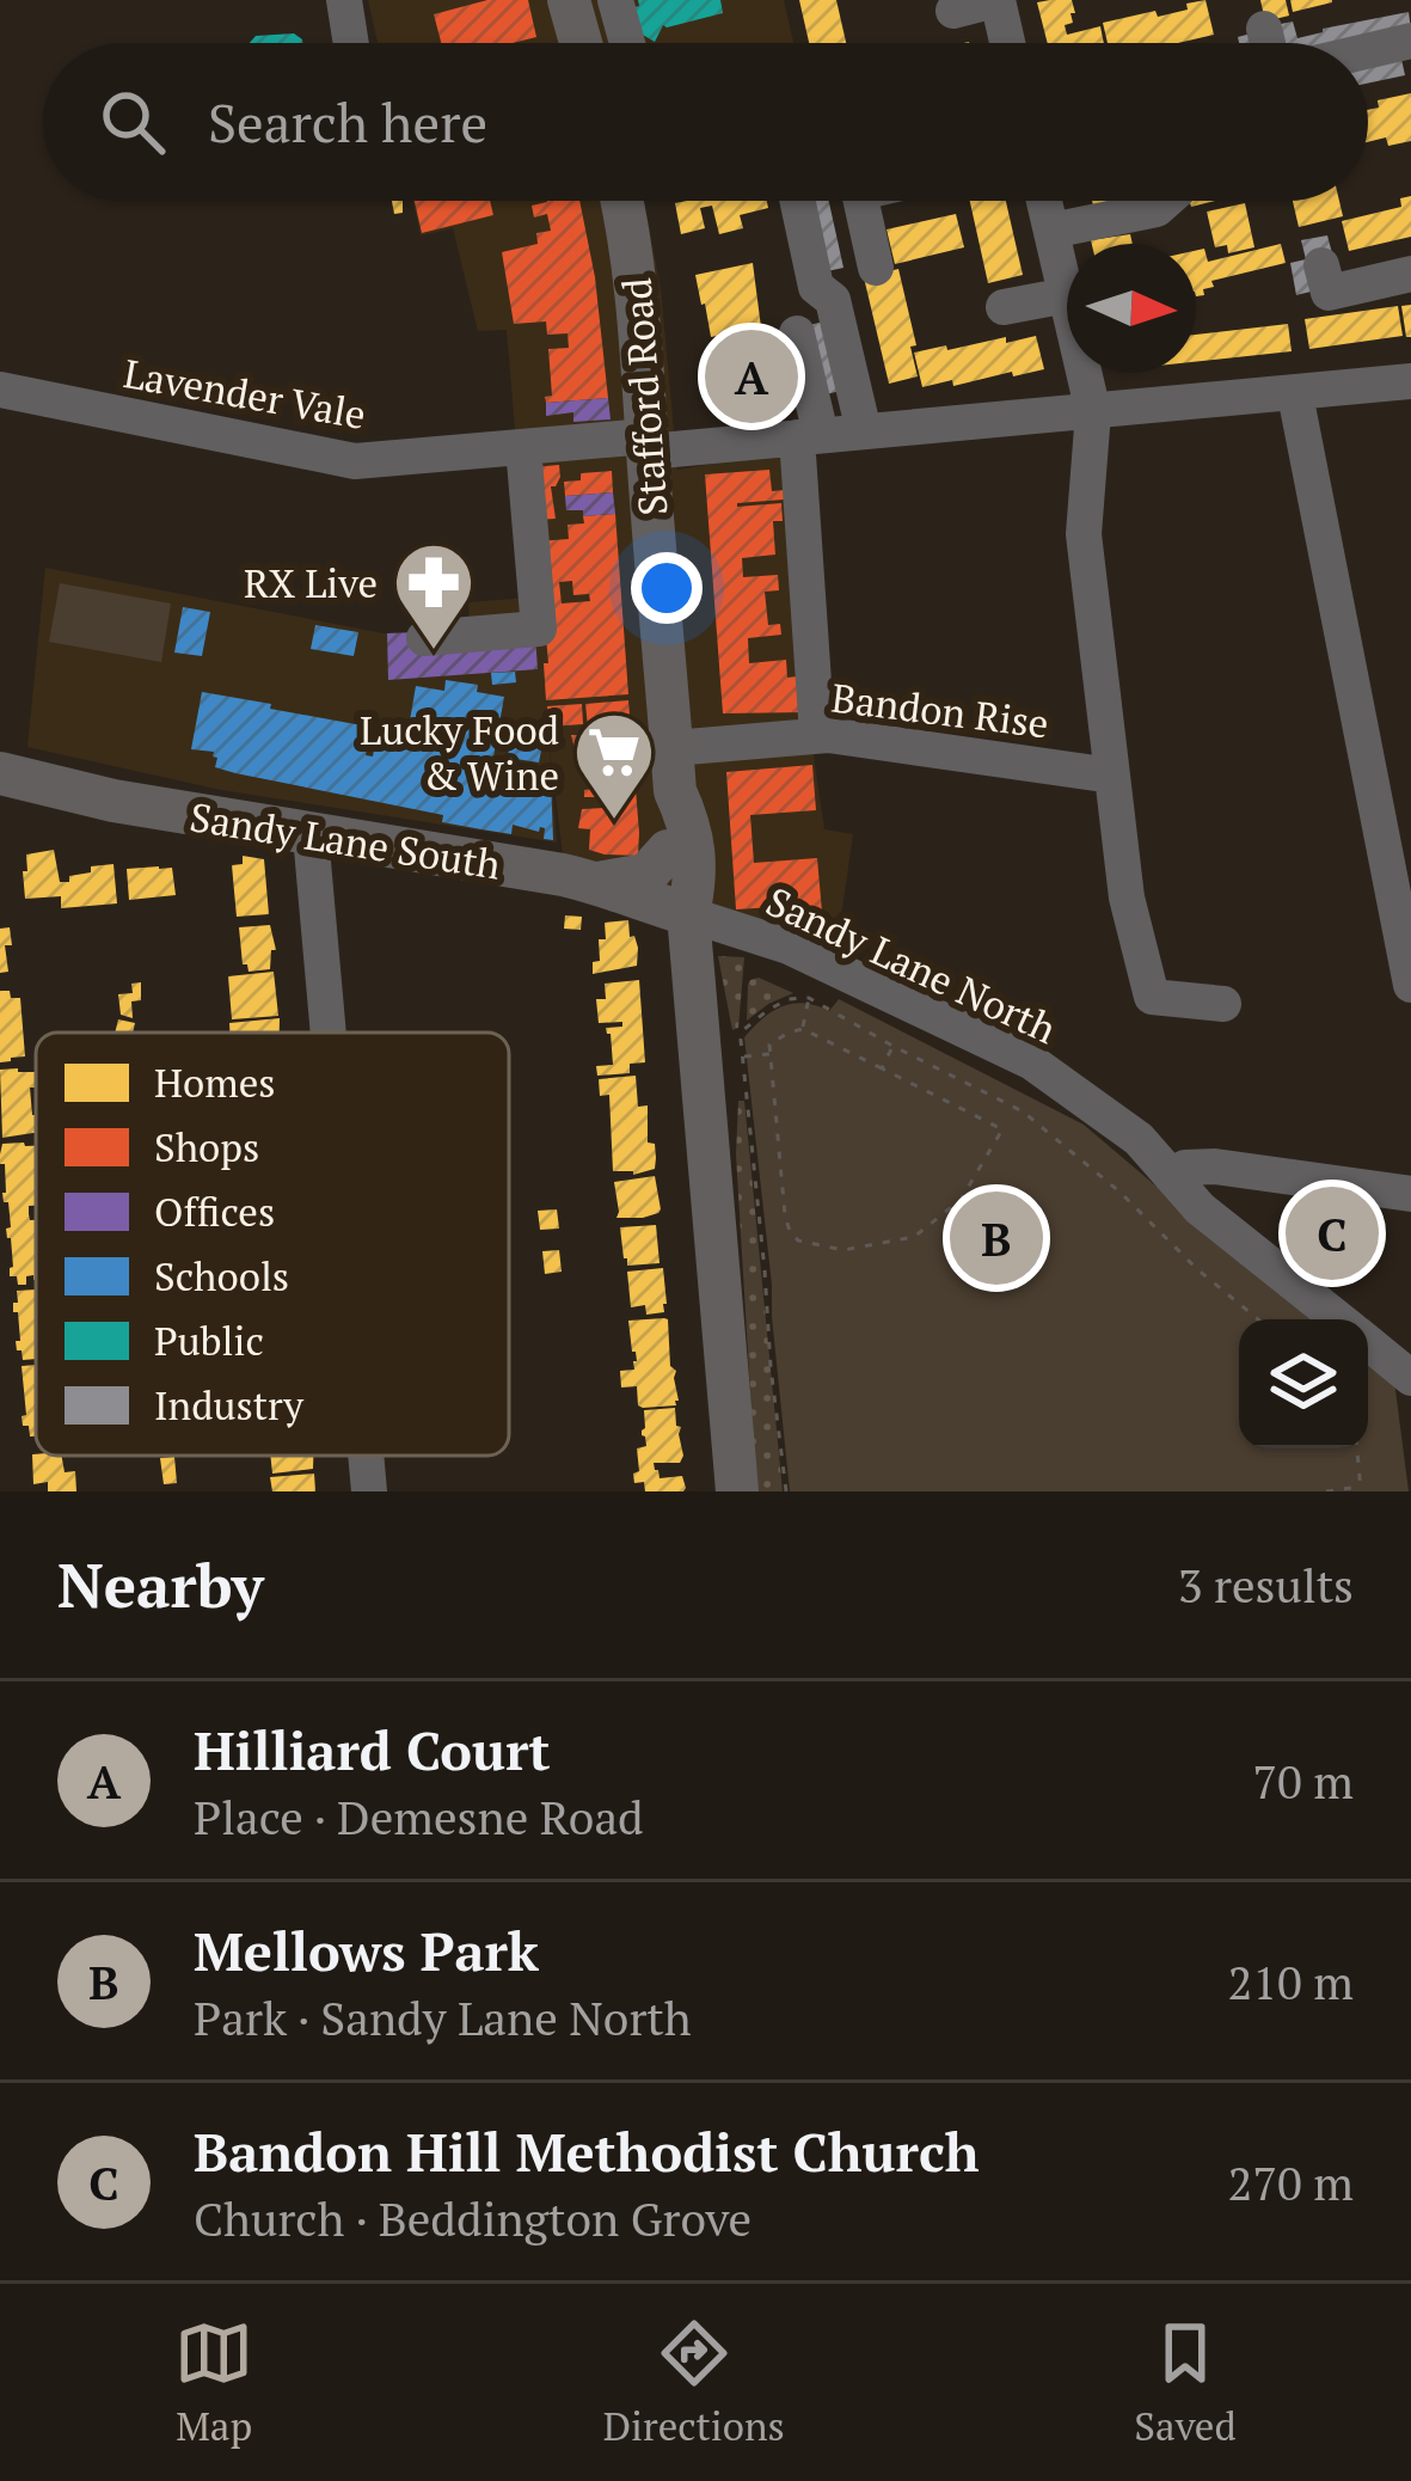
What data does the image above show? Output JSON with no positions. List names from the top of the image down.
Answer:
{
  "streets": {
    "main road": ["Stafford Road", "Sandy Lane South"],
    "street": ["Lavender Vale", "Bandon Rise", "Sandy Lane North"]
  },
  "crossings": [
    ["Lavender Vale", "Stafford Road"],
    ["Lavender Vale", "Bandon Rise"],
    ["Stafford Road", "Bandon Rise"],
    ["Stafford Road", "Sandy Lane South"],
    ["Stafford Road", "Sandy Lane North"],
    ["Sandy Lane South", "Sandy Lane North"]
  ],
  "places": {
    "pharmacy": ["RX Live"],
    "supermarket": ["Lucky Food & Wine"]
  },
  "legend": [
    "Homes",
    "Shops",
    "Offices",
    "Schools",
    "Public",
    "Industry"
  ],
  "north": "right",
  "page": {
    "search": "Search here",
    "pins": ["A", "C", "B"],
    "heading": ["Nearby", "3 results"],
    "list": [
      {
        "mark": "A",
        "name": "Hilliard Court",
        "note": "Place · Demesne Road",
        "value": "70 m"
      },
      {
        "mark": "B",
        "name": "Mellows Park",
        "note": "Park · Sandy Lane North",
        "value": "210 m"
      },
      {
        "mark": "C",
        "name": "Bandon Hill Methodist Church",
        "note": "Church · Beddington Grove",
        "value": "270 m"
      }
    ],
    "nav": ["Map", "Directions", "Saved"]
  }
}
